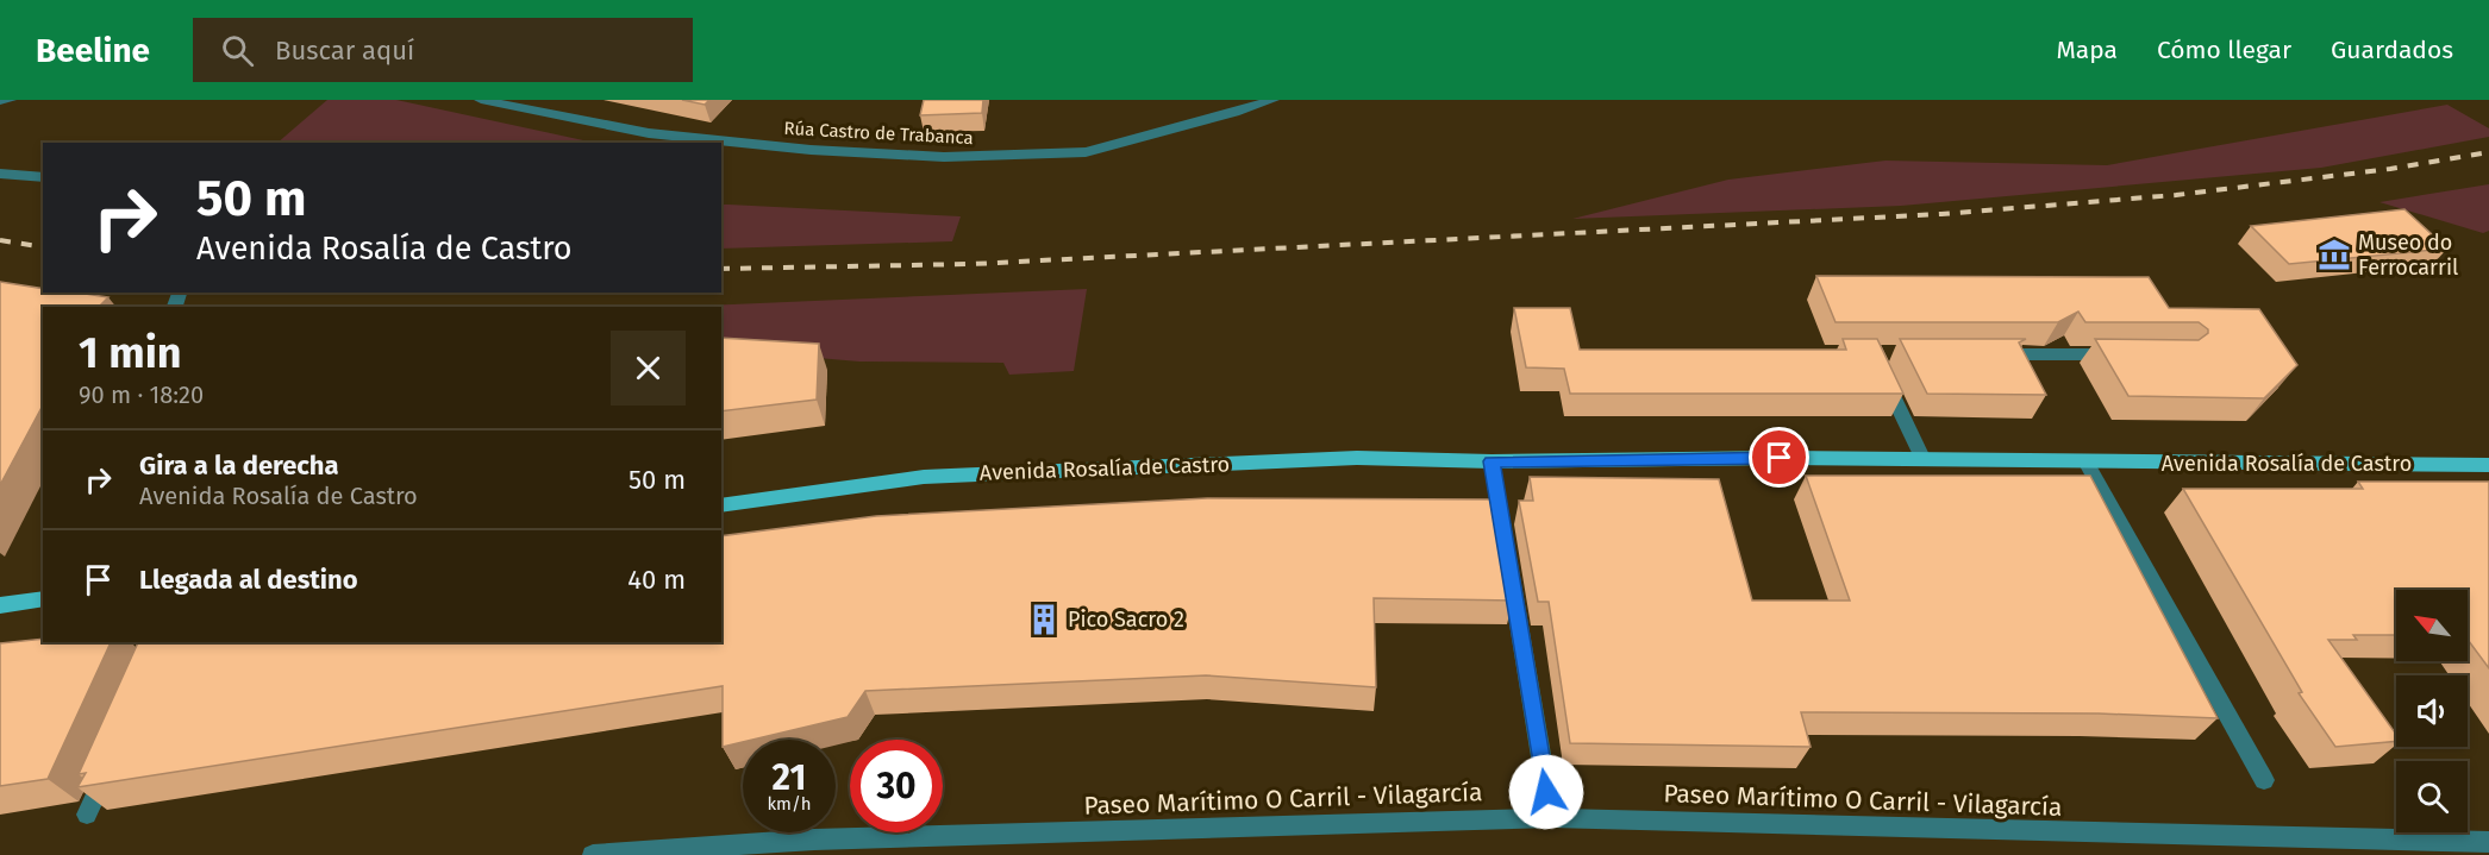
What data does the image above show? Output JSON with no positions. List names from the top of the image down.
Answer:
{
  "streets": {
    "main road": ["Avenida Rosalía de Castro"],
    "street": ["Rúa Castro de Trabanca", "Paseo Marítimo O Carril - Vilagarcía"]
  },
  "places": {
    "museum": ["Museo do Ferrocarril"],
    "building": ["Pico Sacro 2"]
  },
  "north": "top left",
  "page": {
    "header": "Beeline",
    "search": "Buscar aquí",
    "nav": ["Mapa", "Cómo llegar", "Guardados"],
    "turn": ["50 m", "Avenida Rosalía de Castro"],
    "heading": ["1 min", "90 m · 18:20"],
    "list": [
      {
        "name": "Gira a la derecha",
        "note": "Avenida Rosalía de Castro",
        "value": "50 m"
      },
      {
        "name": "Llegada al destino",
        "value": "40 m"
      }
    ],
    "speed": "21 km/h",
    "limit": "30"
  }
}
